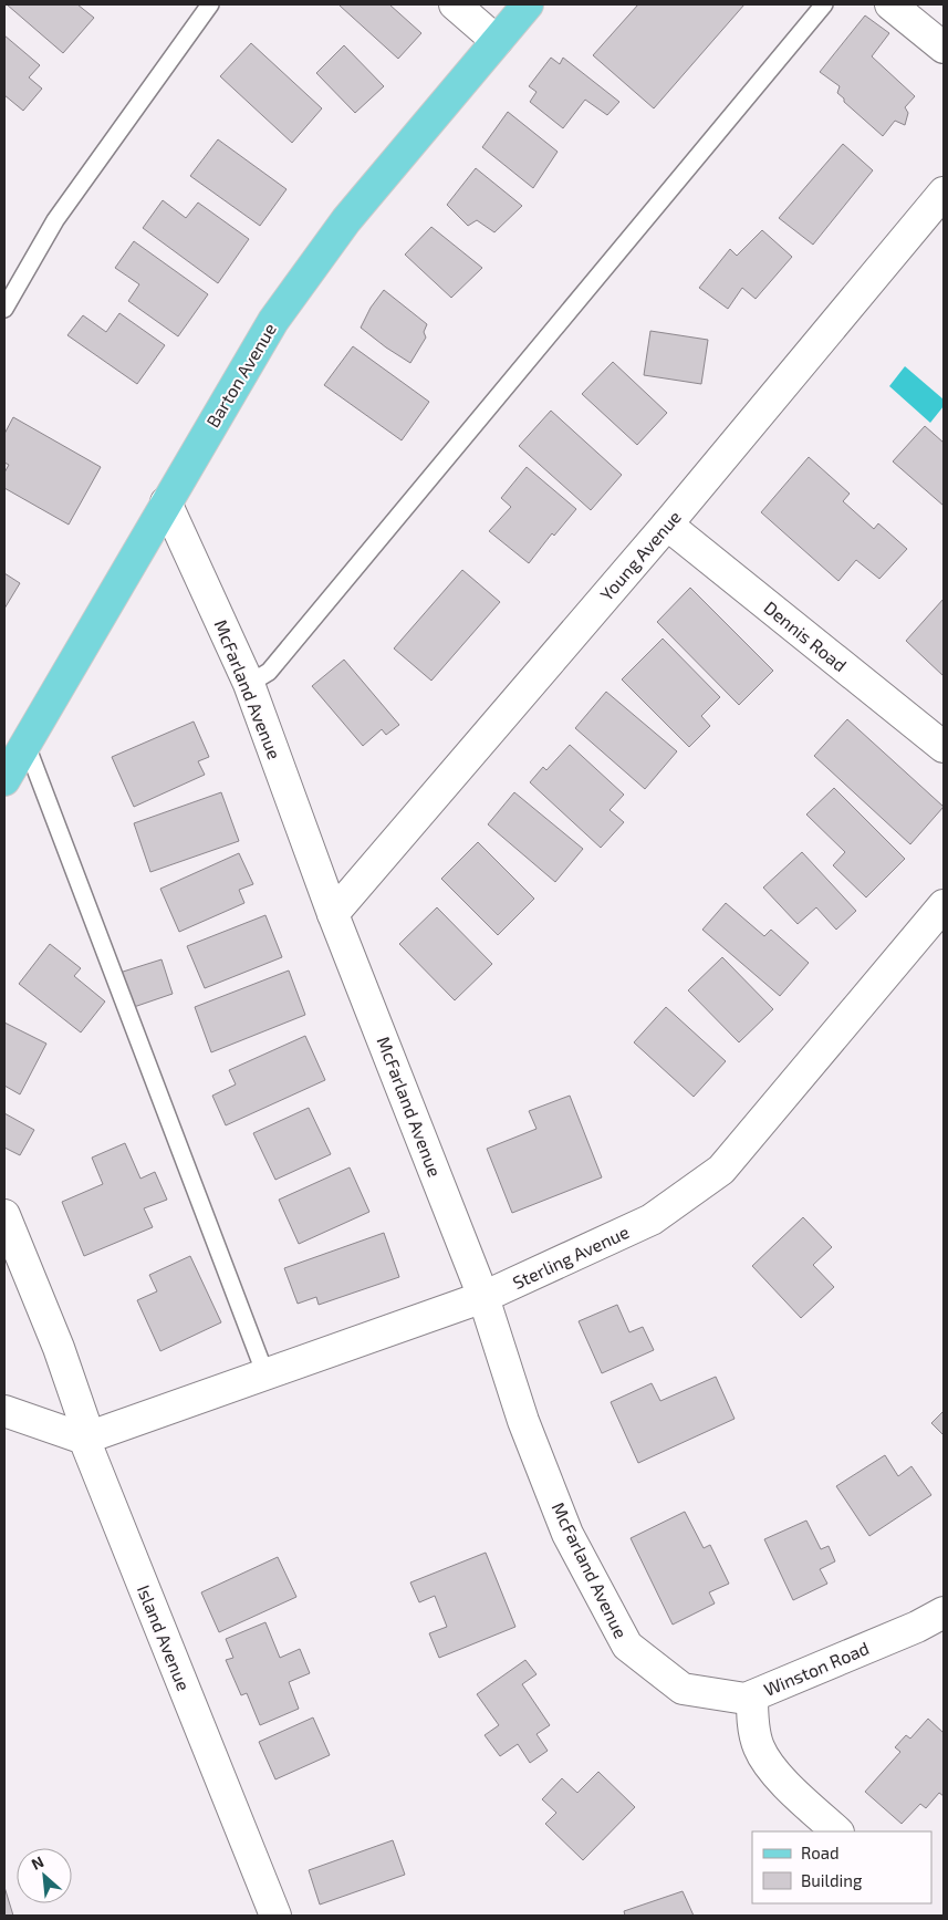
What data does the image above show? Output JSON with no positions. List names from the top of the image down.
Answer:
{
  "streets": {
    "main road": ["Barton Avenue"],
    "street": [
      "Young Avenue",
      "Dennis Road",
      "McFarland Avenue",
      "Sterling Avenue",
      "Island Avenue",
      "Winston Road"
    ]
  },
  "crossings": [
    ["Barton Avenue", "McFarland Avenue"],
    ["Young Avenue", "Dennis Road"],
    ["Young Avenue", "McFarland Avenue"],
    ["McFarland Avenue", "Sterling Avenue"],
    ["McFarland Avenue", "Winston Road"],
    ["Sterling Avenue", "Island Avenue"]
  ],
  "legend": ["Road", "Building"],
  "north": "top left"
}
